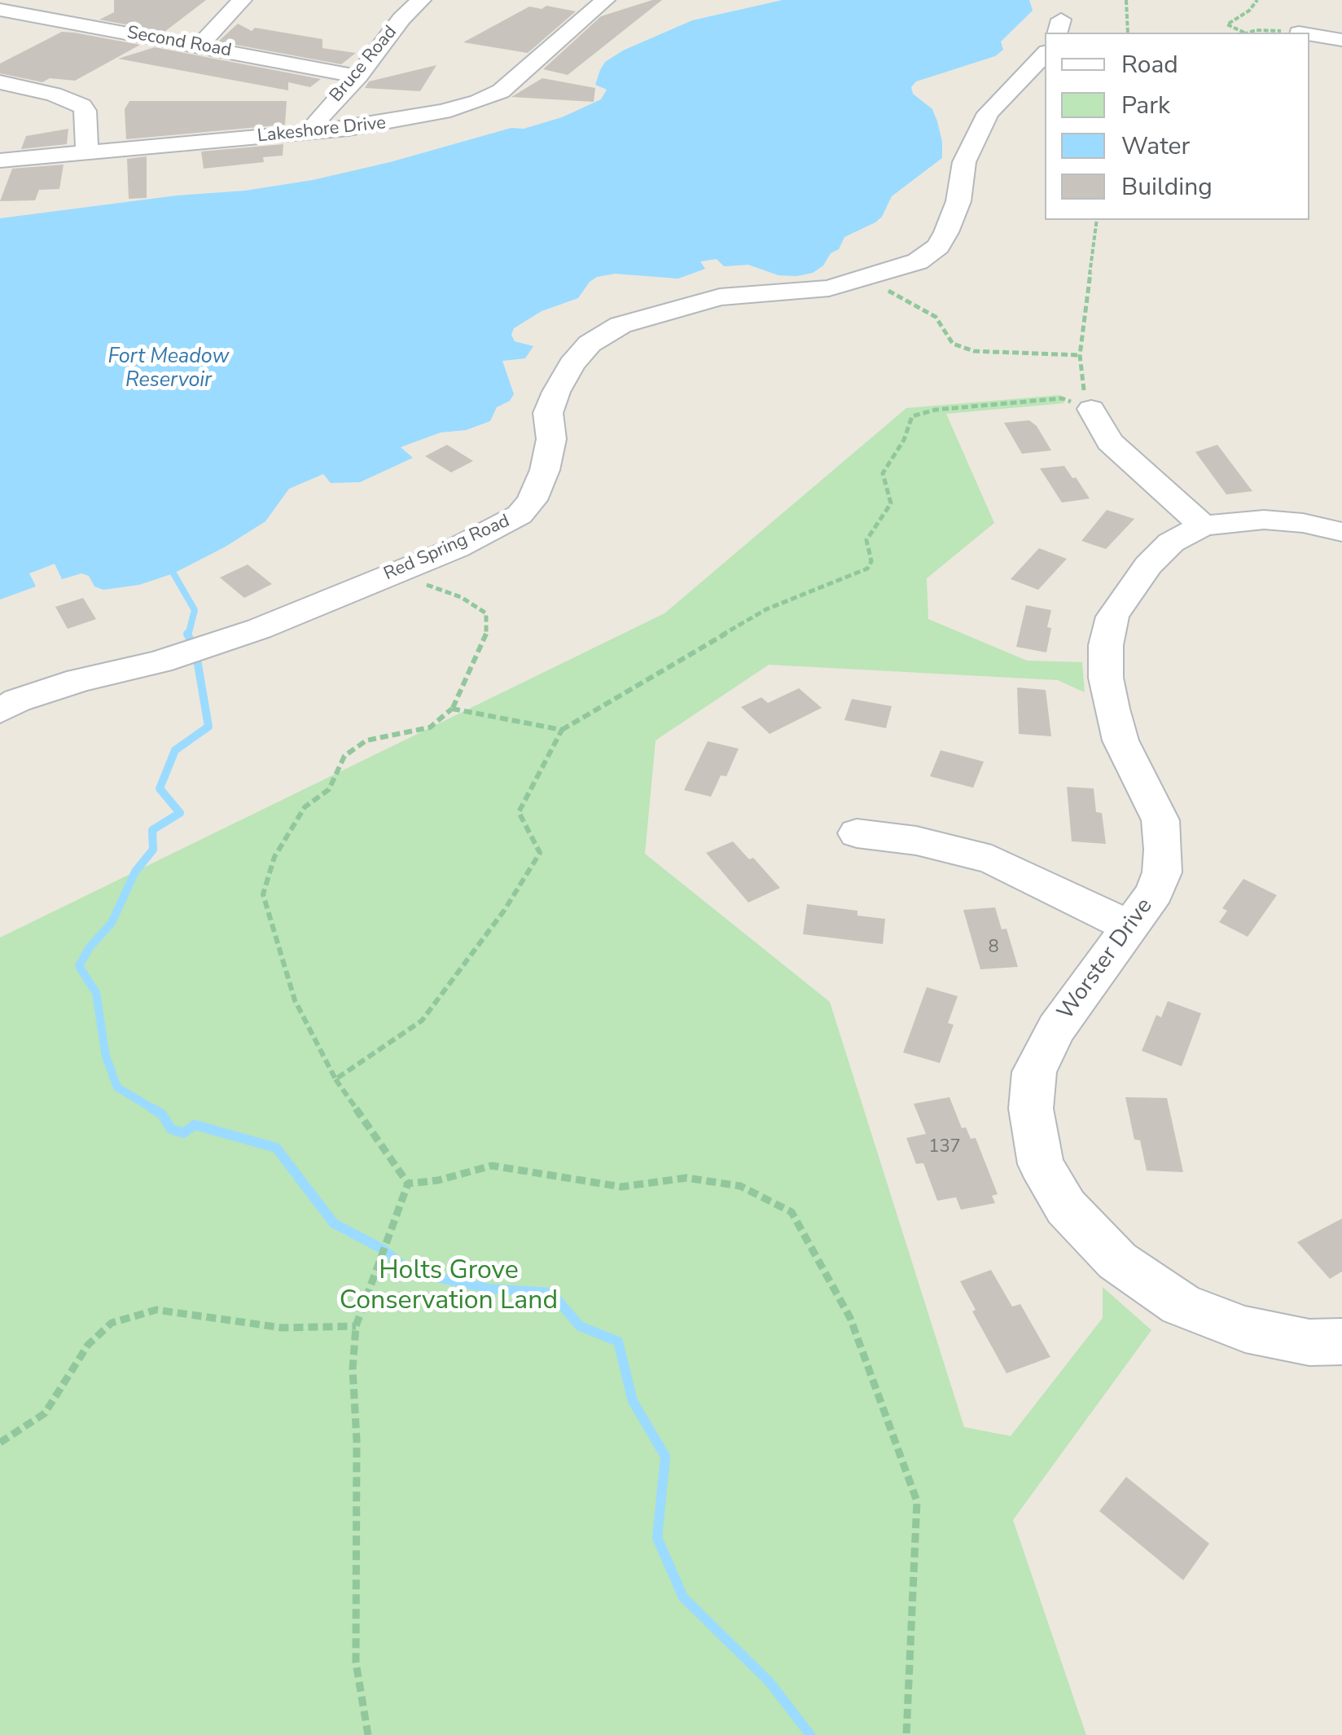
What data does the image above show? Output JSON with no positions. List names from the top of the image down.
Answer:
{
  "streets": {
    "street": [
      "Second Road",
      "Bruce Road",
      "Lakeshore Drive",
      "Red Spring Road",
      "Worster Drive"
    ]
  },
  "crossings": [
    ["Second Road", "Bruce Road"],
    ["Bruce Road", "Lakeshore Drive"]
  ],
  "water": ["Fort Meadow Reservoir"],
  "parks": ["Holts Grove Conservation Land"],
  "house_numbers": ["8", "137"],
  "legend": [
    "Road",
    "Park",
    "Water",
    "Building"
  ]
}
